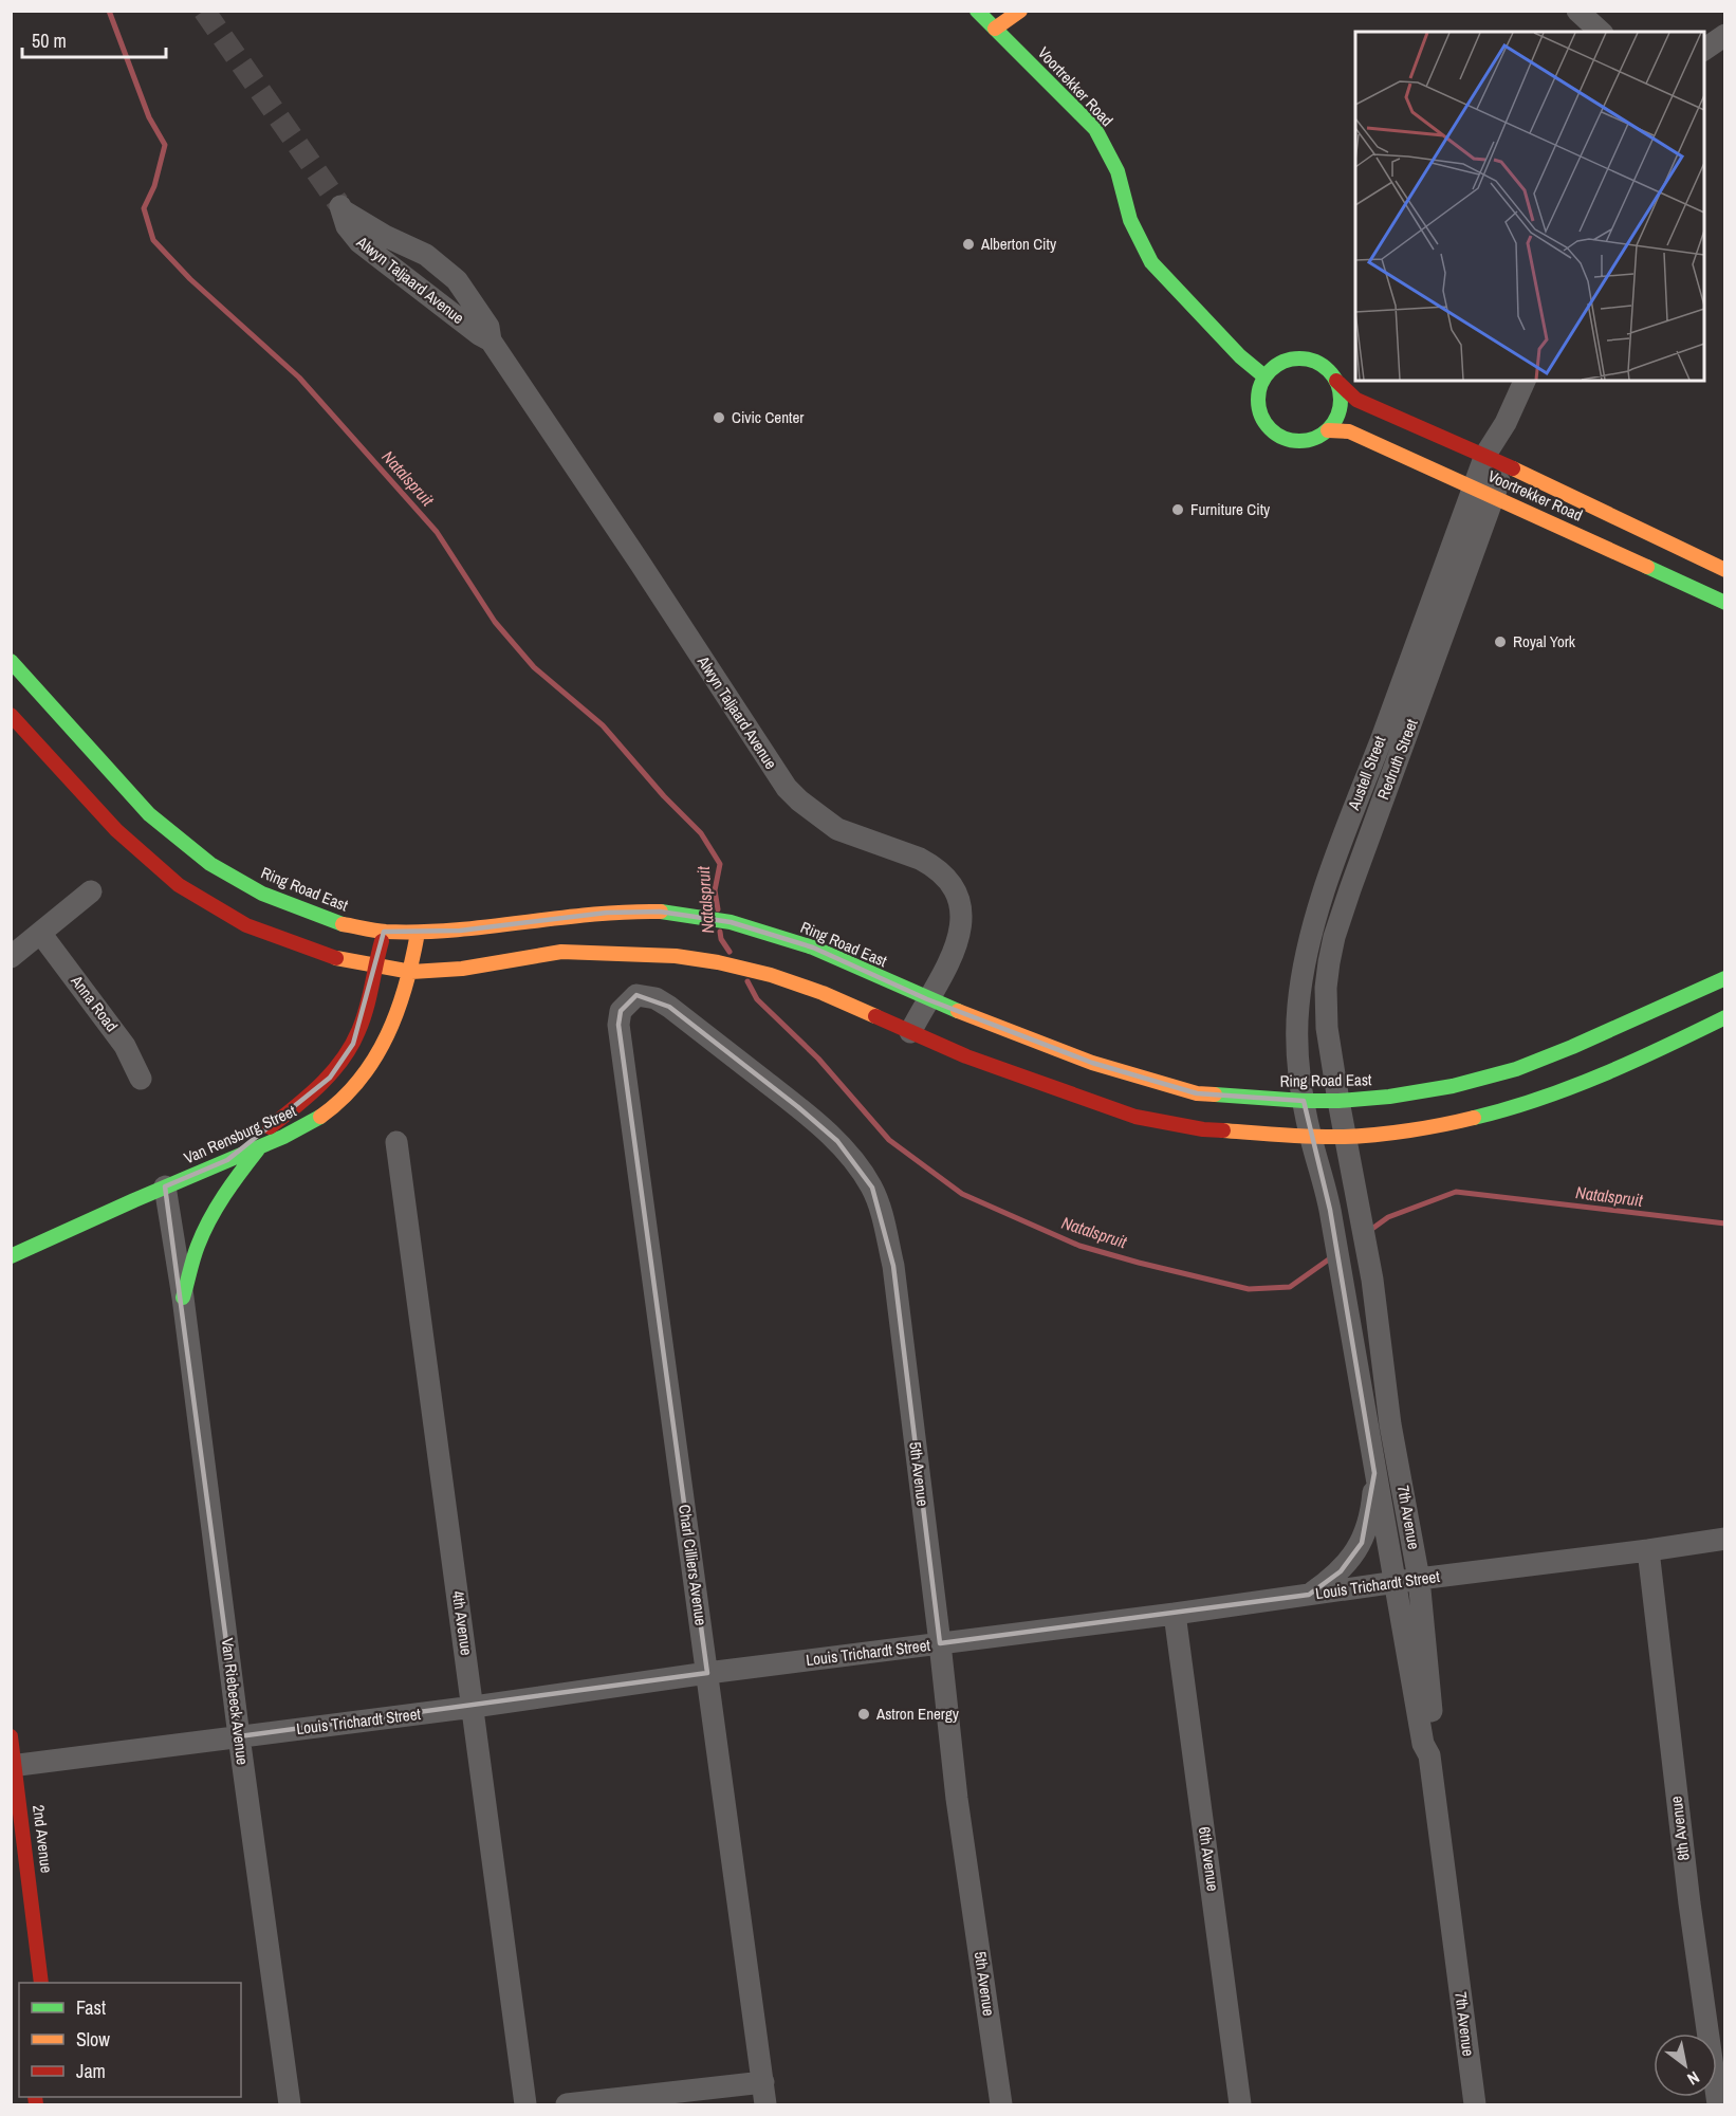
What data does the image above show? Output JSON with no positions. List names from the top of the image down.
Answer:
{
  "streets": {
    "main road": [
      "Voortrekker Road",
      "Ring Road East",
      "Van Rensburg Street",
      "2nd Avenue"
    ],
    "street": [
      "Alwyn Taljaard Avenue",
      "Redruth Street",
      "Austell Street",
      "Anna Road",
      "5th Avenue",
      "7th Avenue",
      "Charl Cilliers Avenue",
      "Louis Trichardt Street",
      "4th Avenue",
      "Van Riebeeck Avenue",
      "8th Avenue",
      "6th Avenue"
    ]
  },
  "crossings": [
    ["Voortrekker Road", "Redruth Street"],
    ["Voortrekker Road", "Austell Street"],
    ["Alwyn Taljaard Avenue", "Ring Road East"],
    ["Redruth Street", "Austell Street"],
    ["Redruth Street", "Ring Road East"],
    ["Redruth Street", "7th Avenue"],
    ["Austell Street", "Ring Road East"],
    ["Austell Street", "7th Avenue"],
    ["Ring Road East", "Van Rensburg Street"],
    ["Van Rensburg Street", "Van Riebeeck Avenue"],
    ["5th Avenue", "Charl Cilliers Avenue"],
    ["5th Avenue", "Louis Trichardt Street"],
    ["7th Avenue", "Louis Trichardt Street"],
    ["Charl Cilliers Avenue", "Louis Trichardt Street"],
    ["Louis Trichardt Street", "4th Avenue"],
    ["Louis Trichardt Street", "Van Riebeeck Avenue"],
    ["Louis Trichardt Street", "8th Avenue"],
    ["Louis Trichardt Street", "2nd Avenue"],
    ["Louis Trichardt Street", "6th Avenue"]
  ],
  "water": ["Natalspruit"],
  "places": [
    "Alberton City",
    "Civic Center",
    "Furniture City",
    "Royal York",
    "Astron Energy"
  ],
  "legend": ["Fast", "Slow", "Jam"],
  "scale_bar": "50 m",
  "north": "bottom right"
}
